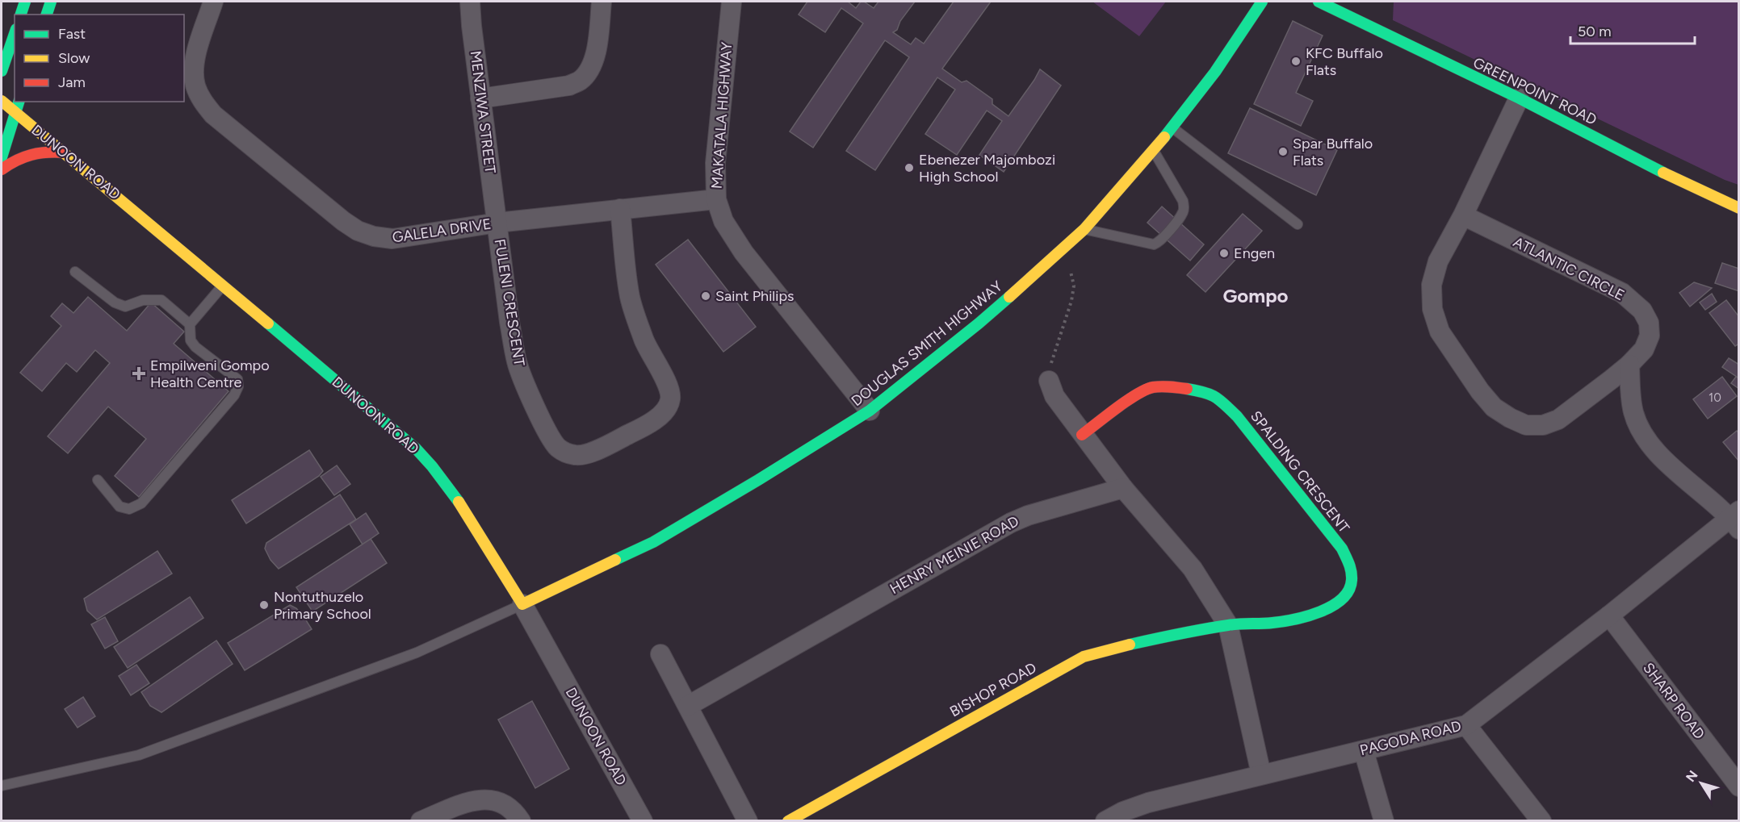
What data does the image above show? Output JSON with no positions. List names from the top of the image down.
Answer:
{
  "streets": {
    "street": [
      "GREENPOINT ROAD",
      "MENZIWA STREET",
      "MAKATALA HIGHWAY",
      "DUNOON ROAD",
      "GALELA DRIVE",
      "ATLANTIC CIRCLE",
      "FULENI CRESCENT",
      "DOUGLAS SMITH HIGHWAY",
      "SPALDING CRESCENT",
      "HENRY MEINIE ROAD",
      "BISHOP ROAD",
      "SHARP ROAD",
      "PAGODA ROAD"
    ]
  },
  "crossings": [
    ["GREENPOINT ROAD", "ATLANTIC CIRCLE"],
    ["MENZIWA STREET", "GALELA DRIVE"],
    ["MENZIWA STREET", "FULENI CRESCENT"],
    ["MAKATALA HIGHWAY", "GALELA DRIVE"],
    ["MAKATALA HIGHWAY", "DOUGLAS SMITH HIGHWAY"],
    ["DUNOON ROAD", "DOUGLAS SMITH HIGHWAY"],
    ["GALELA DRIVE", "FULENI CRESCENT"],
    ["SPALDING CRESCENT", "BISHOP ROAD"],
    ["SHARP ROAD", "PAGODA ROAD"]
  ],
  "districts": ["Gompo"],
  "places": {
    "other": [
      "KFC Buffalo Flats",
      "Spar Buffalo Flats",
      "Ebenezer Majombozi High School",
      "Engen",
      "Saint Philips",
      "Nontuthuzelo Primary School"
    ],
    "health": ["Empilweni Gompo Health Centre"]
  },
  "house_numbers": ["10"],
  "legend": ["Fast", "Slow", "Jam"],
  "scale_bar": "50 m",
  "north": "top left"
}
